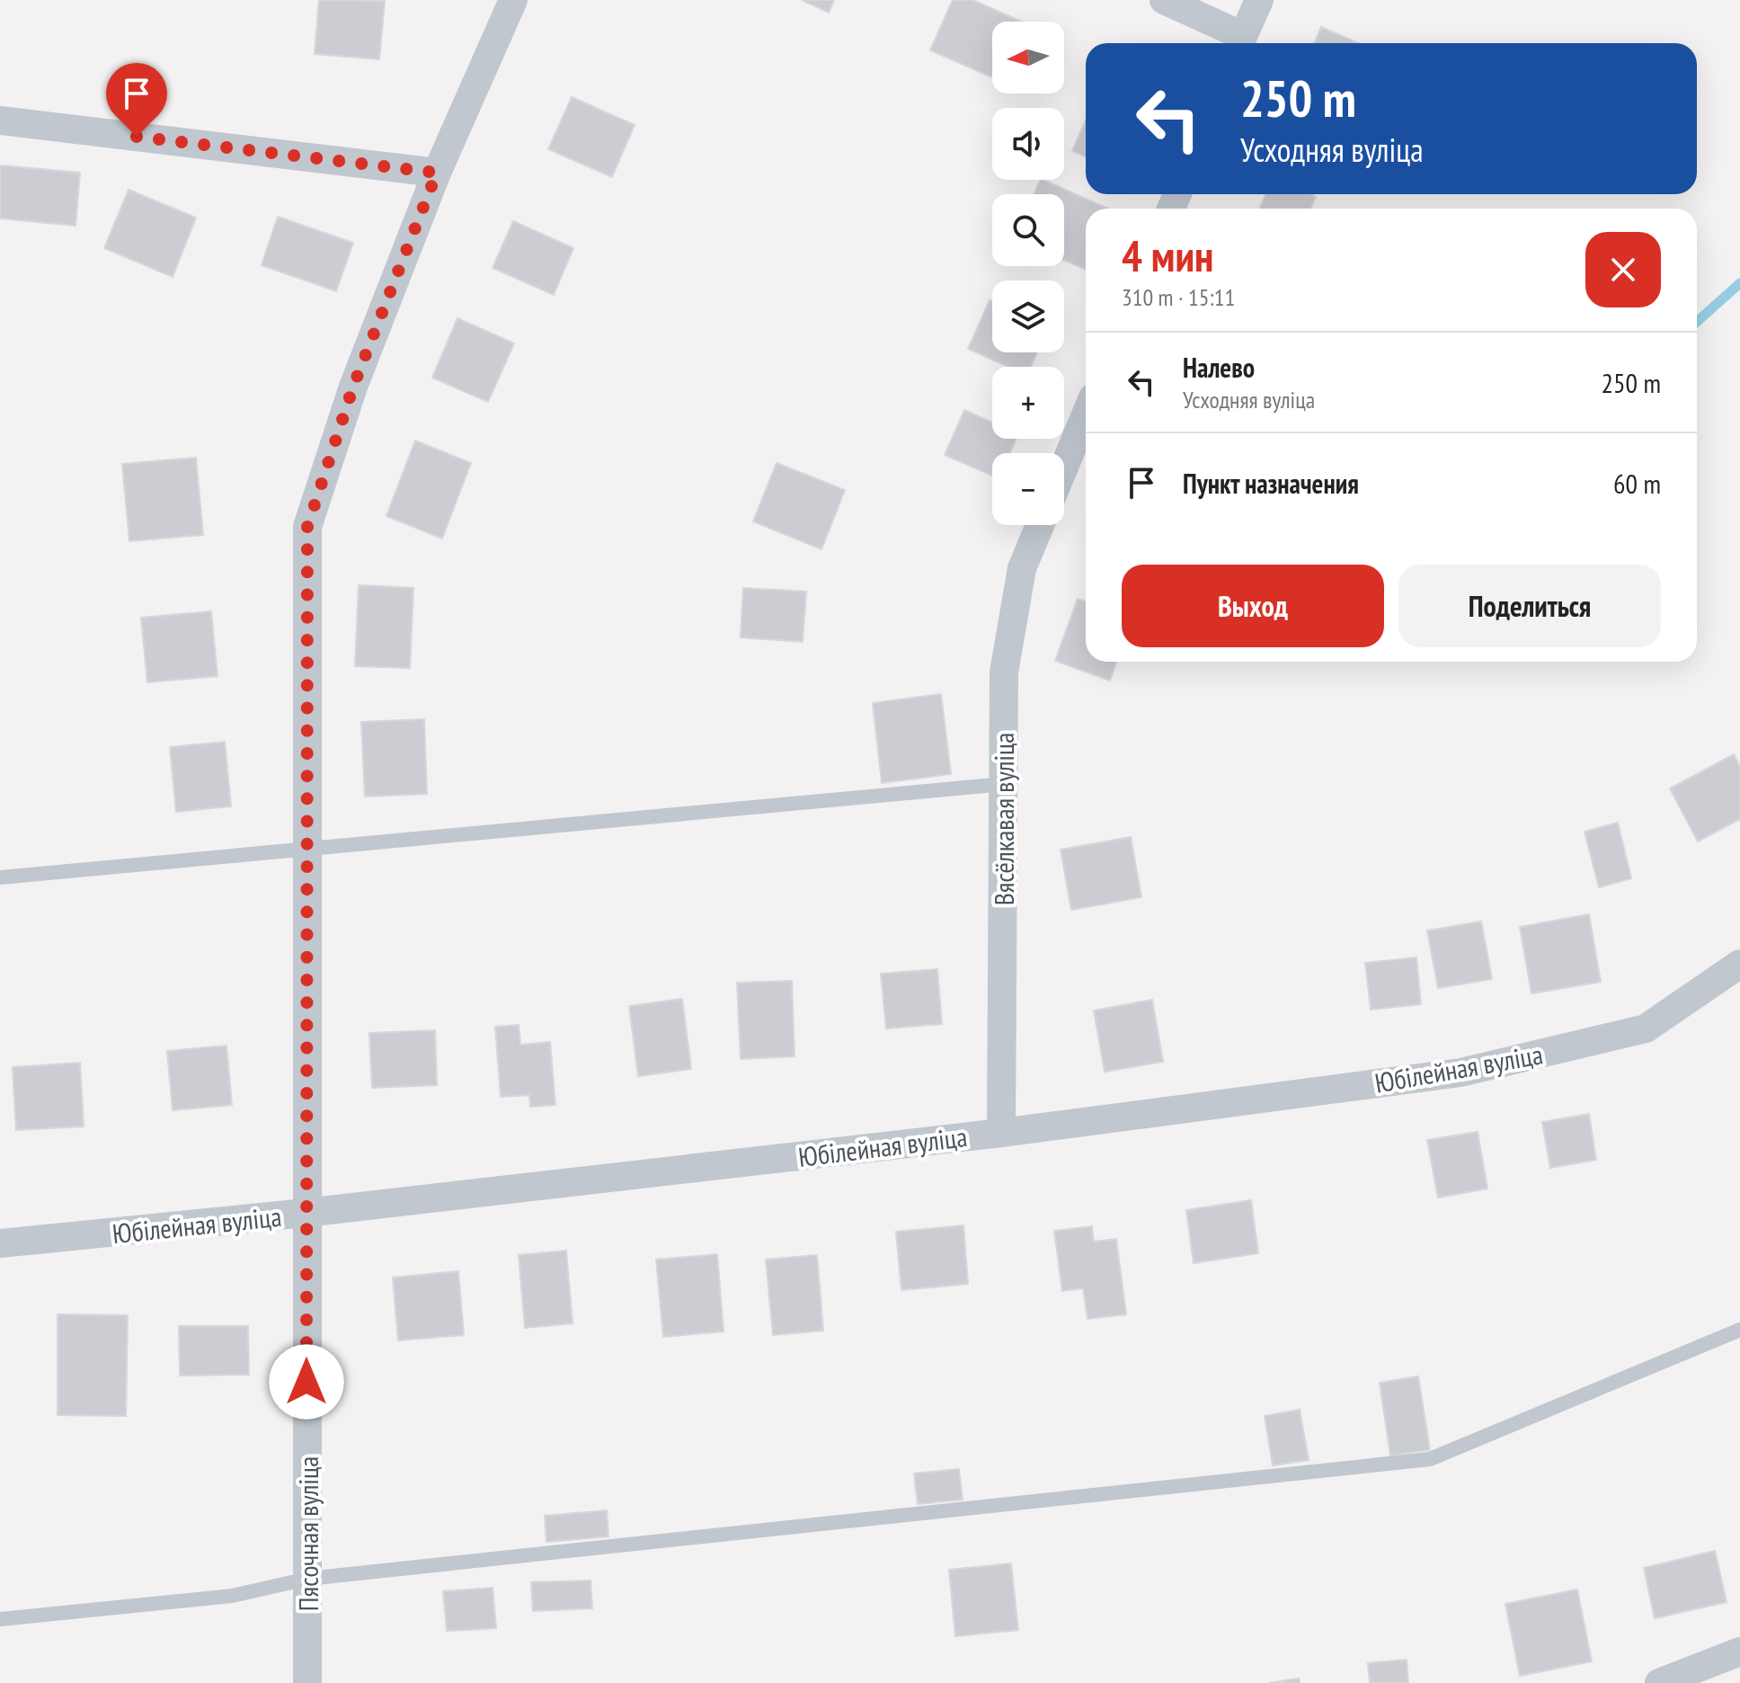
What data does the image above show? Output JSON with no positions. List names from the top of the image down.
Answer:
{
  "streets": {
    "street": ["Вясёлкавая вуліца", "Юбілейная вуліца", "Пясочная вуліца"]
  },
  "crossings": [
    ["Вясёлкавая вуліца", "Юбілейная вуліца"],
    ["Юбілейная вуліца", "Пясочная вуліца"]
  ],
  "north": "left",
  "page": {
    "map_buttons": ["+", "−"],
    "turn": ["250 m", "Усходняя вуліца"],
    "heading": ["4 мин", "310 m · 15:11"],
    "list": [
      {
        "name": "Налево",
        "note": "Усходняя вуліца",
        "value": "250 m"
      },
      {
        "name": "Пункт назначения",
        "value": "60 m"
      }
    ],
    "buttons": ["Выход", "Поделиться"]
  }
}
